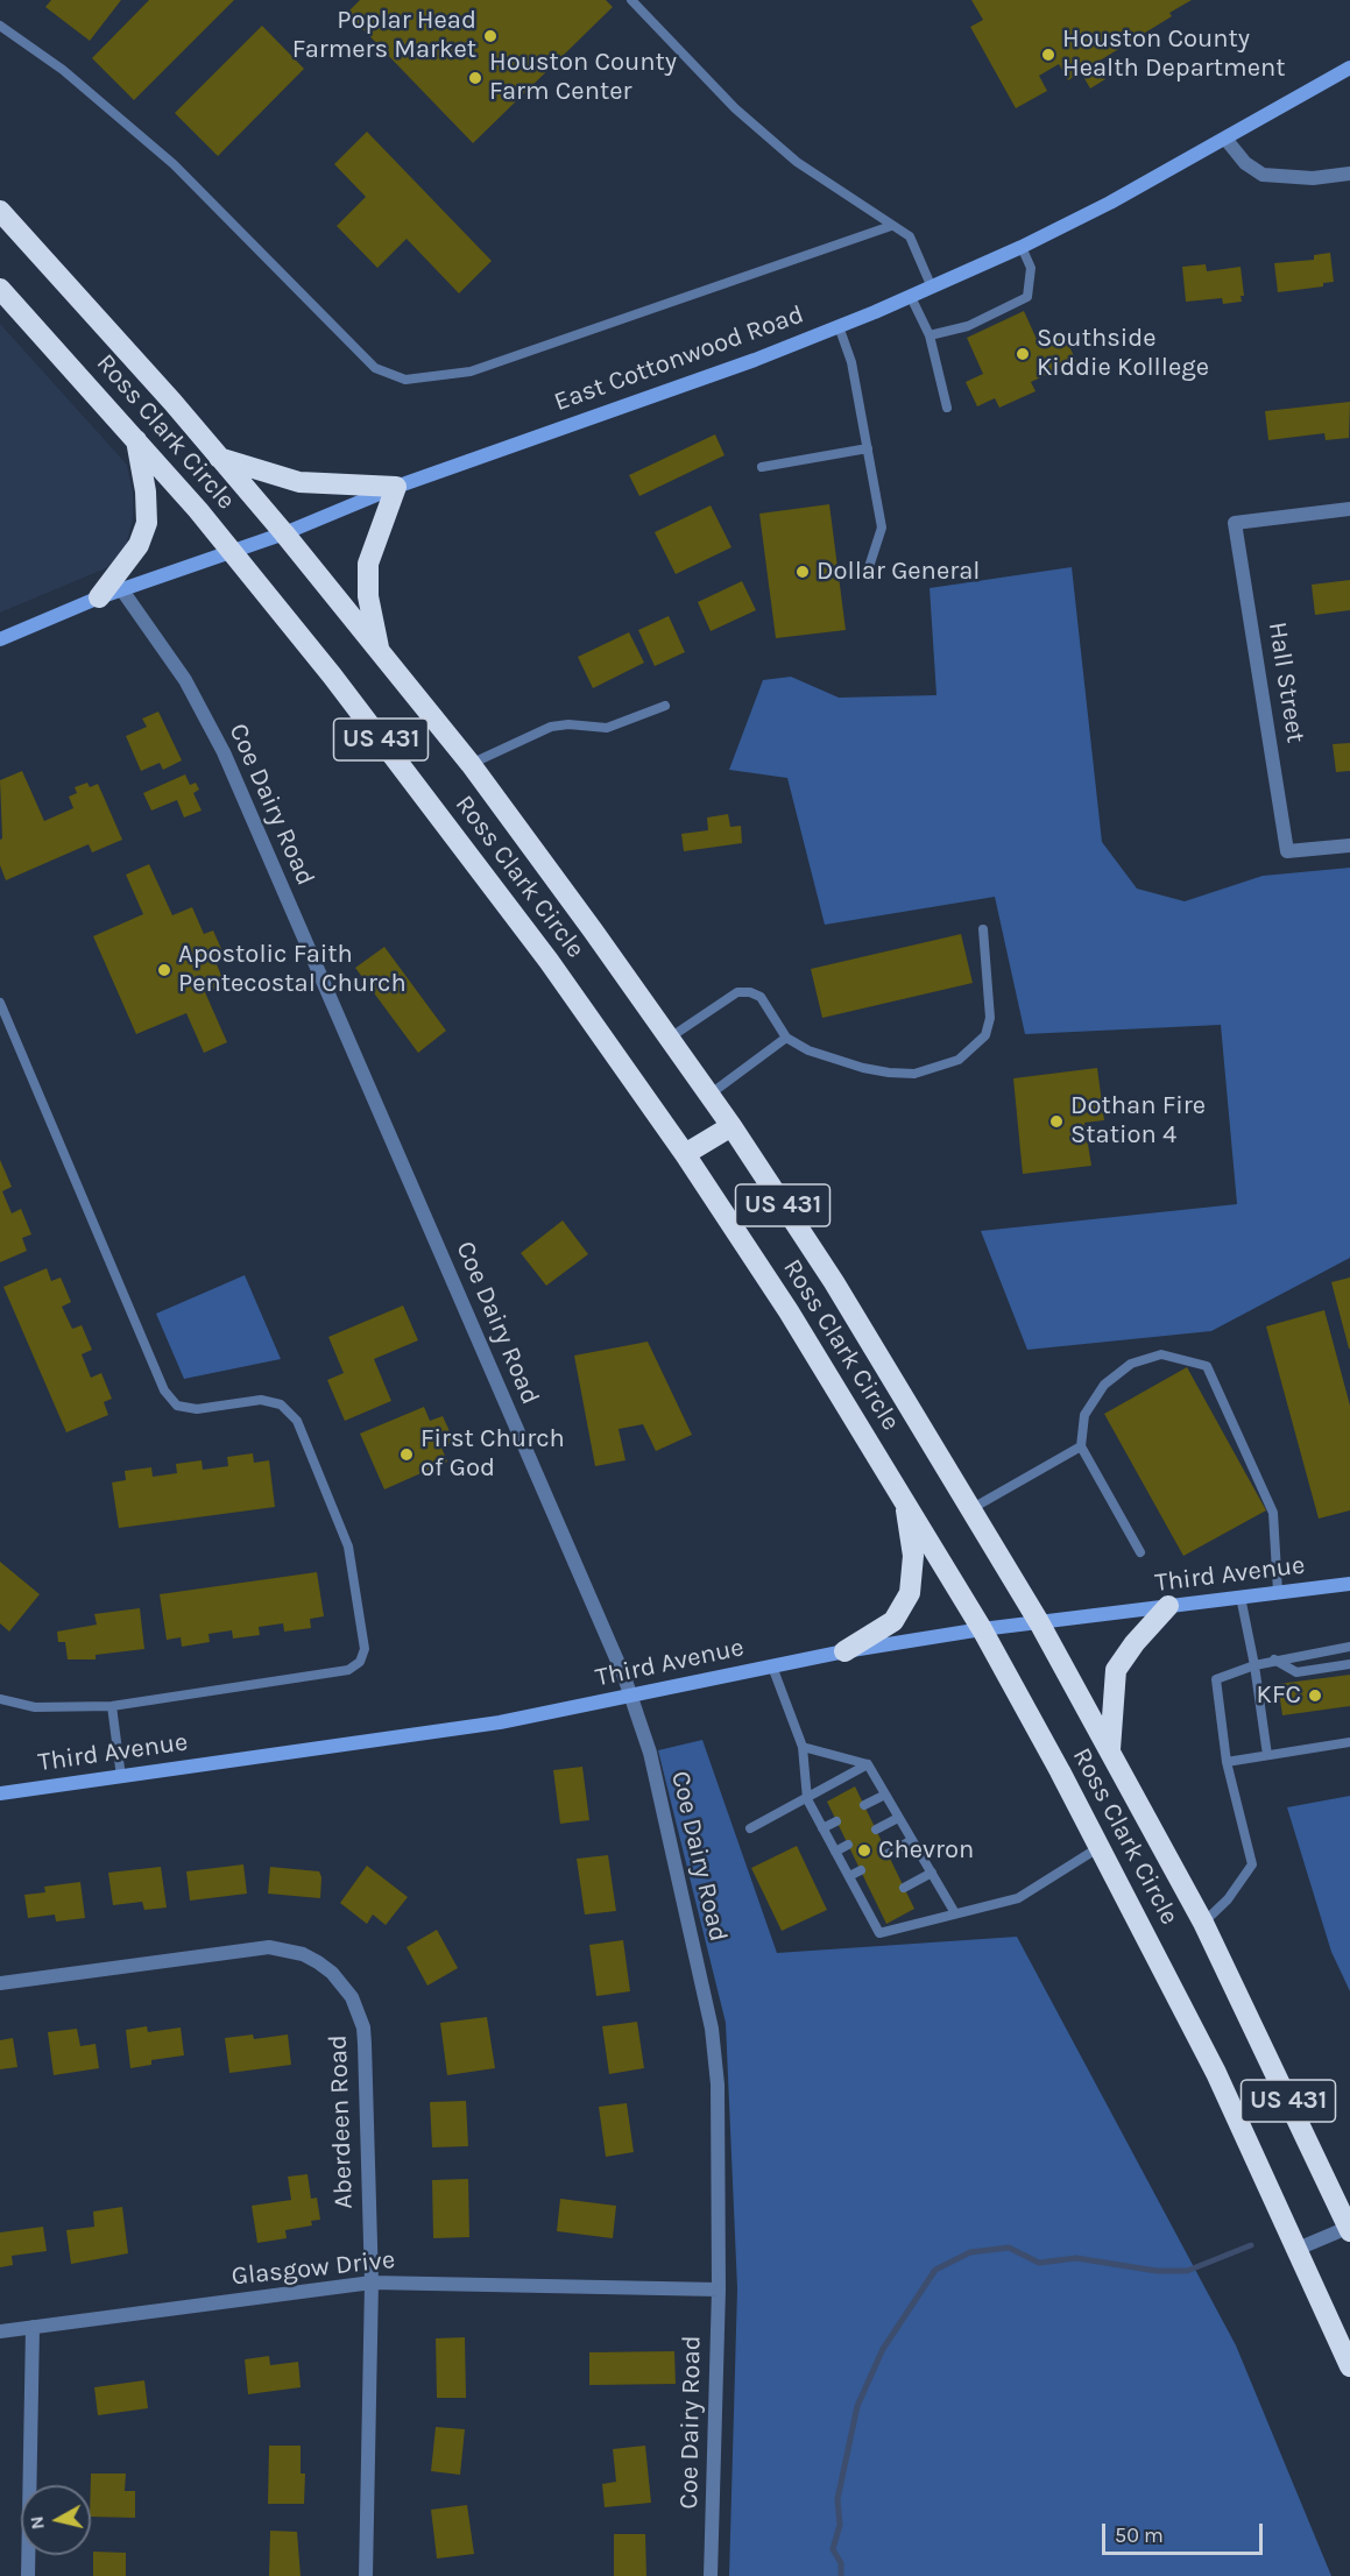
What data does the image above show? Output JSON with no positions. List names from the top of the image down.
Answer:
{
  "streets": {
    "highway": ["Ross Clark Circle", "US 431"],
    "main road": ["East Cottonwood Road", "Third Avenue"],
    "street": [
      "Hall Street",
      "Coe Dairy Road",
      "Aberdeen Road",
      "Glasgow Drive"
    ]
  },
  "crossings": [
    ["East Cottonwood Road", "Ross Clark Circle"],
    ["East Cottonwood Road", "Coe Dairy Road"],
    ["Ross Clark Circle", "Third Avenue"],
    ["Coe Dairy Road", "Third Avenue"],
    ["Coe Dairy Road", "Glasgow Drive"],
    ["Aberdeen Road", "Glasgow Drive"]
  ],
  "places": [
    "Poplar Head Farmers Market",
    "Houston County Health Department",
    "Houston County Farm Center",
    "Southside Kiddie Kolllege",
    "Dollar General",
    "Apostolic Faith Pentecostal Church",
    "Dothan Fire Station 4",
    "First Church of God",
    "KFC",
    "Chevron"
  ],
  "scale_bar": "50 m",
  "north": "left"
}
